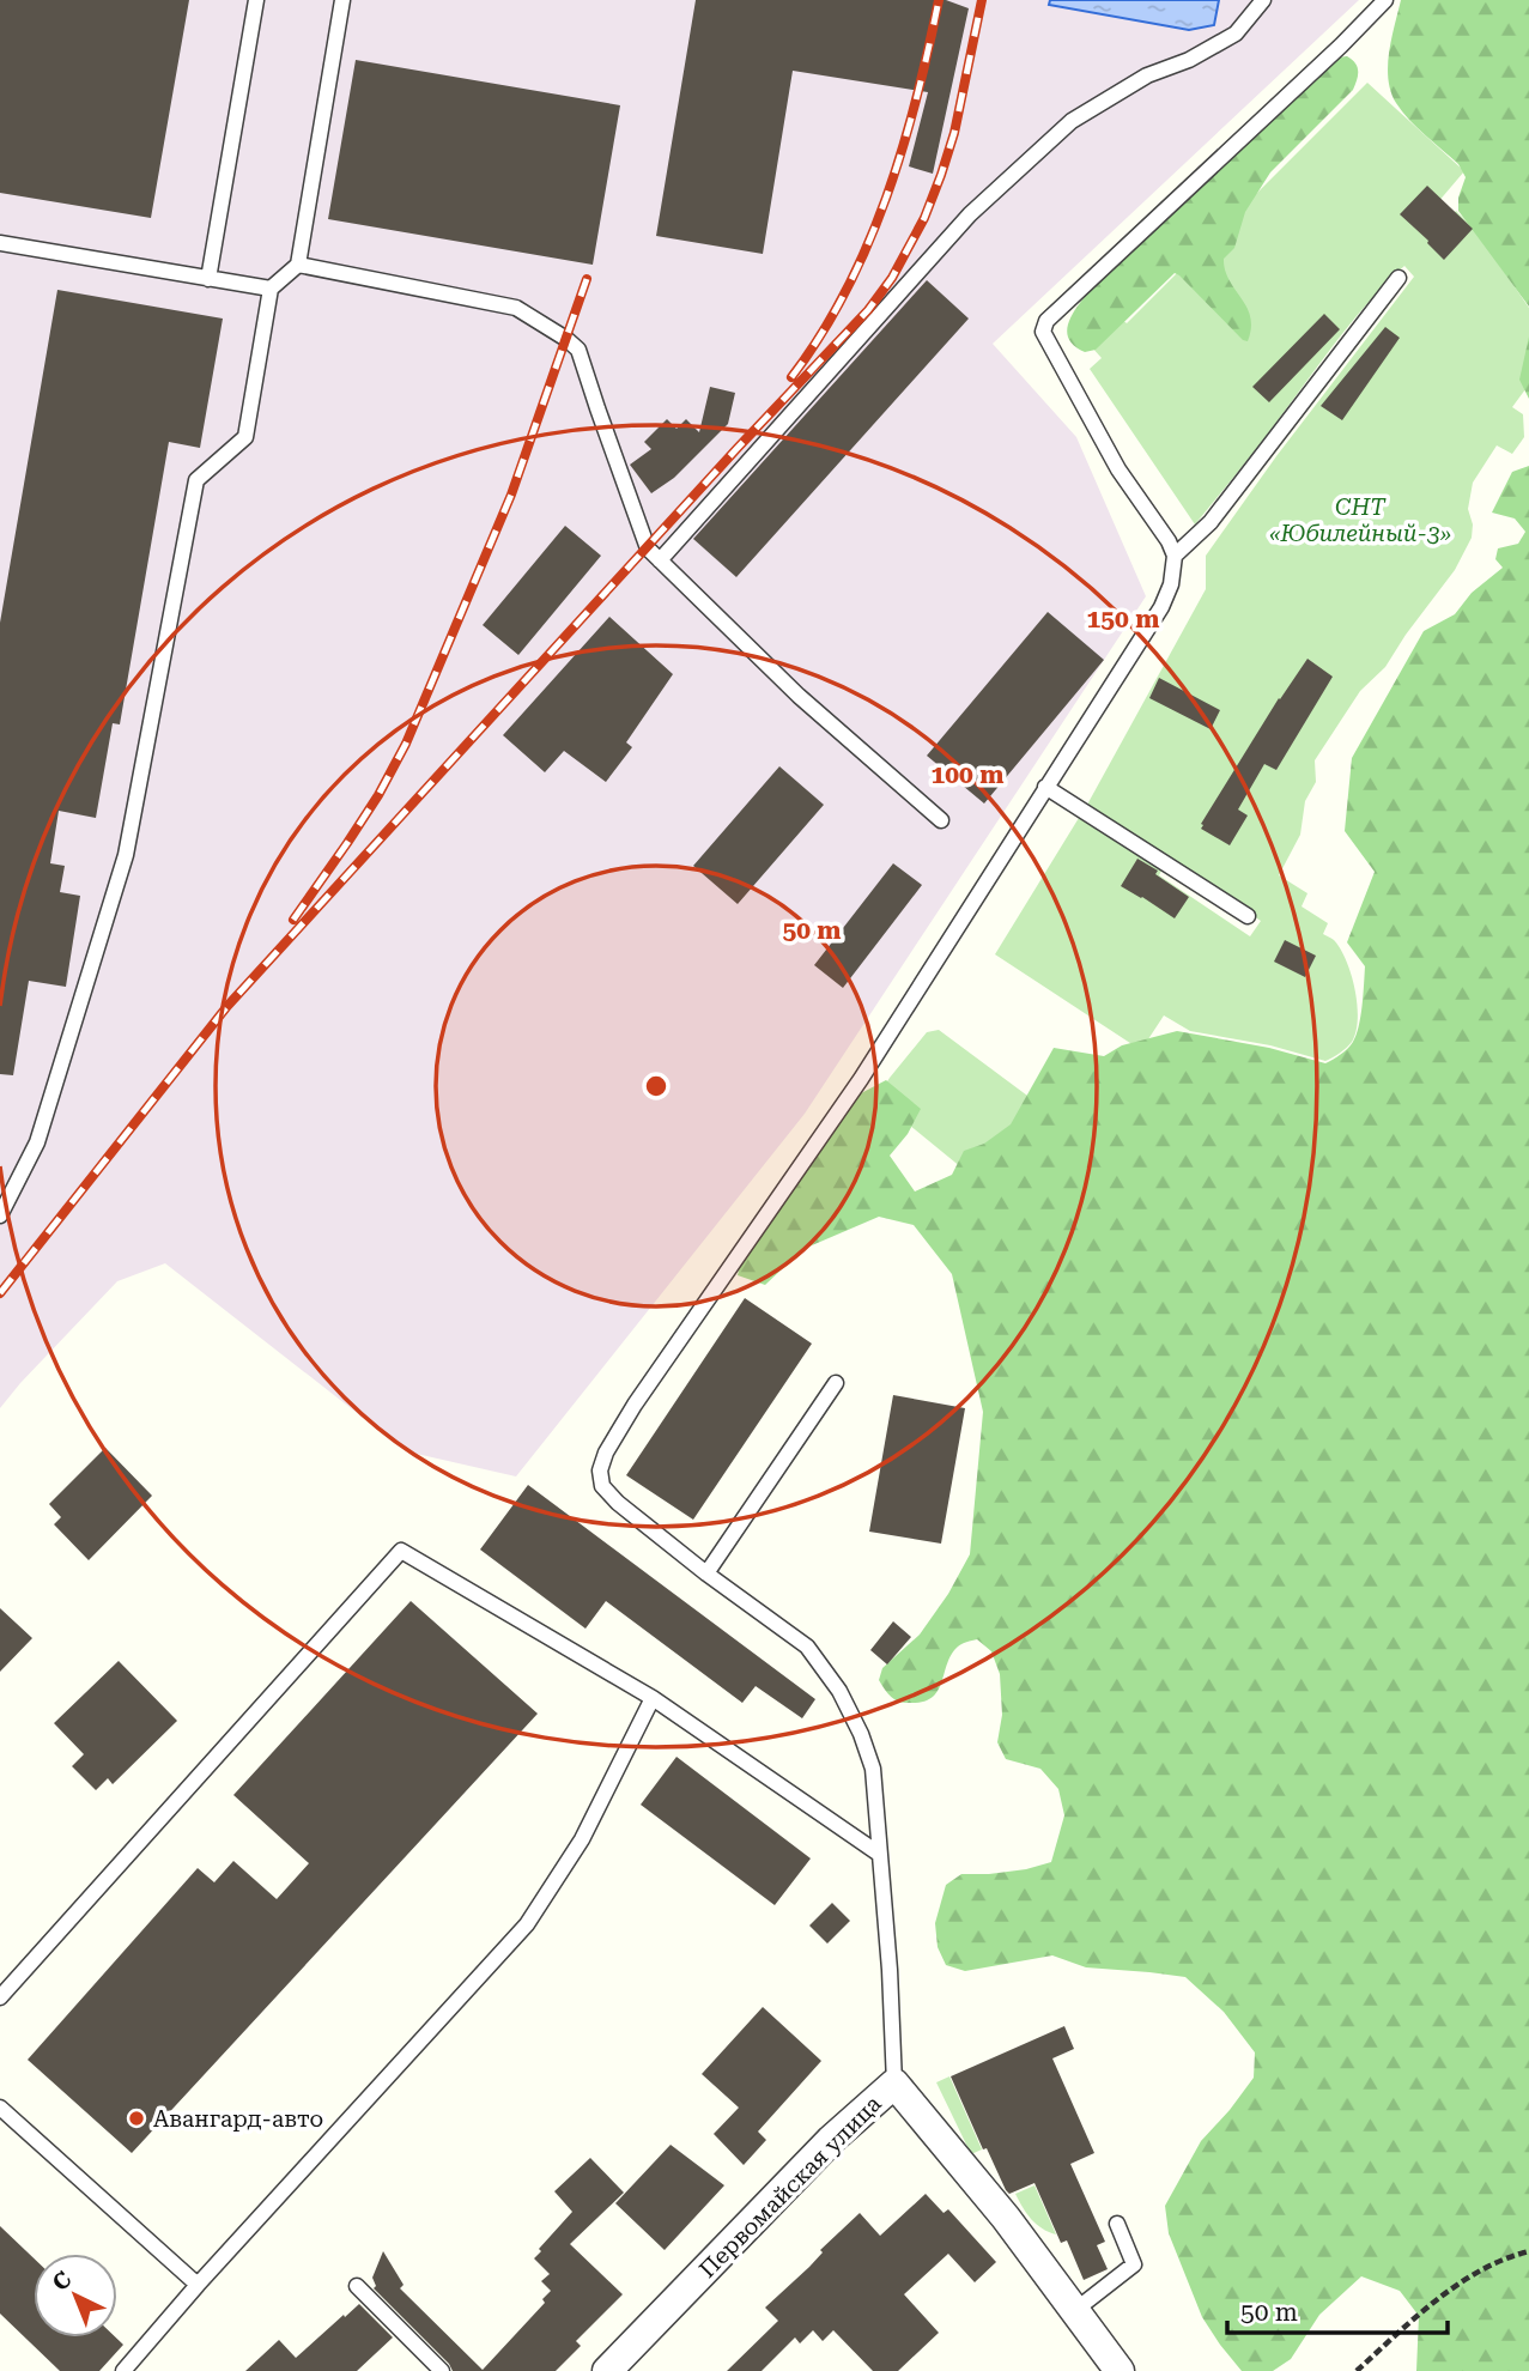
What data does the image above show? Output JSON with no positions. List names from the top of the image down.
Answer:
{
  "streets": {
    "street": ["Первомайская улица"]
  },
  "parks": ["СНТ «Юбилейный-3»"],
  "places": ["Авангард-авто"],
  "scale_bar": "50 m",
  "north": "top left",
  "rings": ["150 m", "100 m", "50 m"]
}
